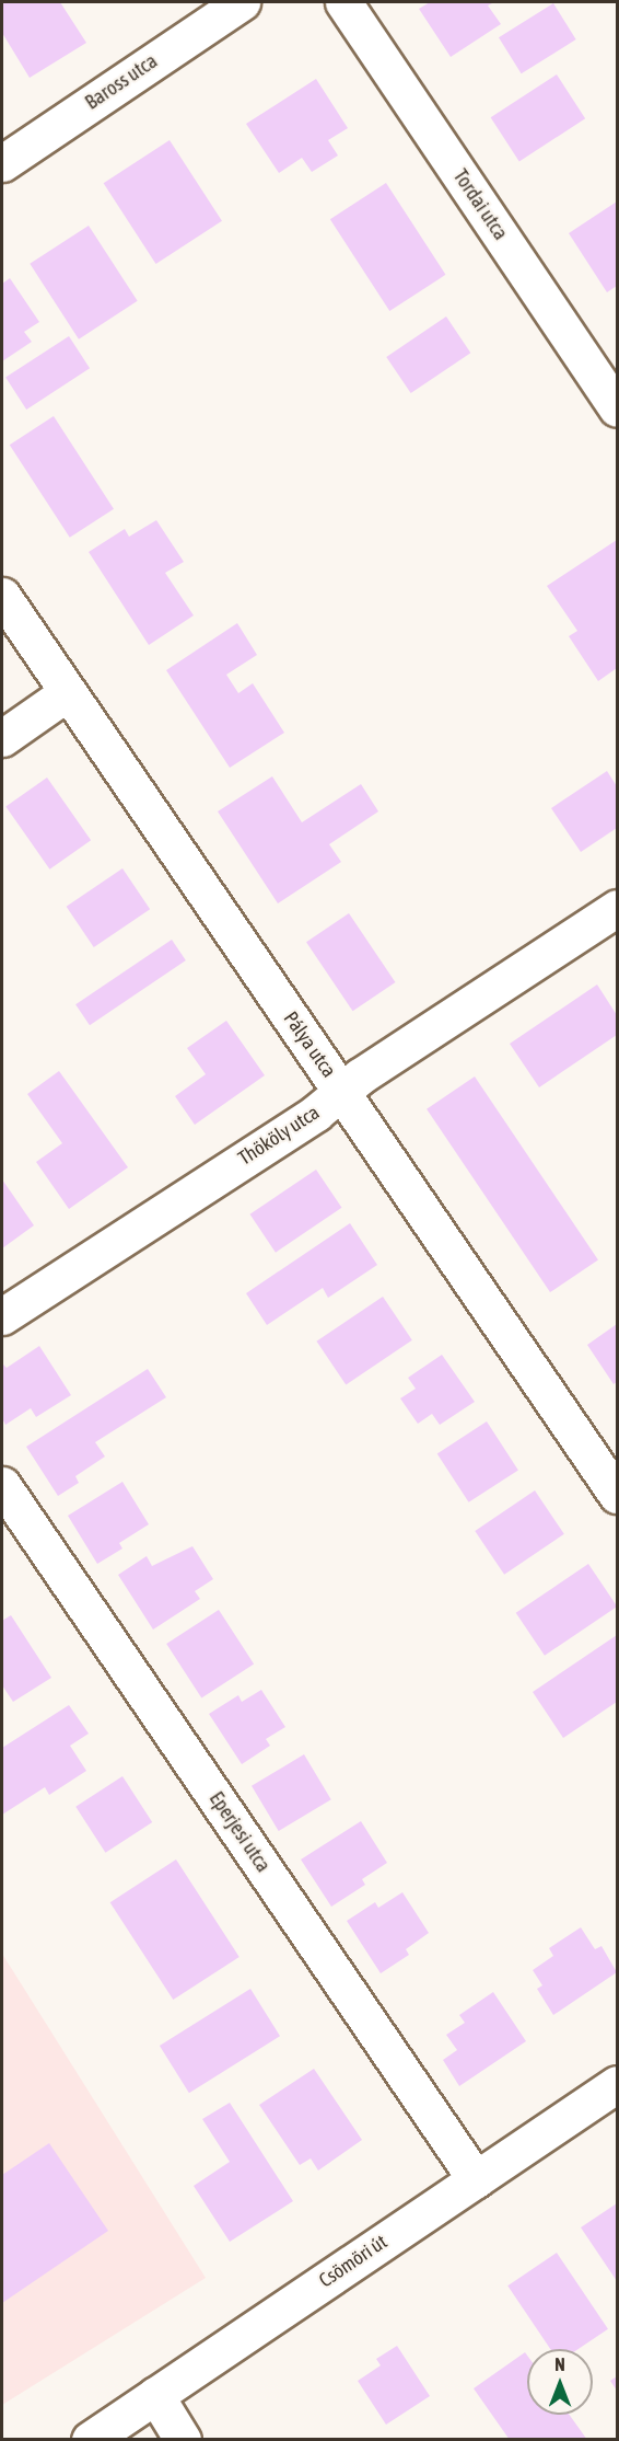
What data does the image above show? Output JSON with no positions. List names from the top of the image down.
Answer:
{
  "streets": {
    "street": [
      "Baross utca",
      "Tordai utca",
      "Pálya utca",
      "Thököly utca",
      "Eperjesi utca",
      "Csömöri út"
    ]
  },
  "crossings": [
    ["Pálya utca", "Thököly utca"],
    ["Eperjesi utca", "Csömöri út"]
  ],
  "north": "top"
}
